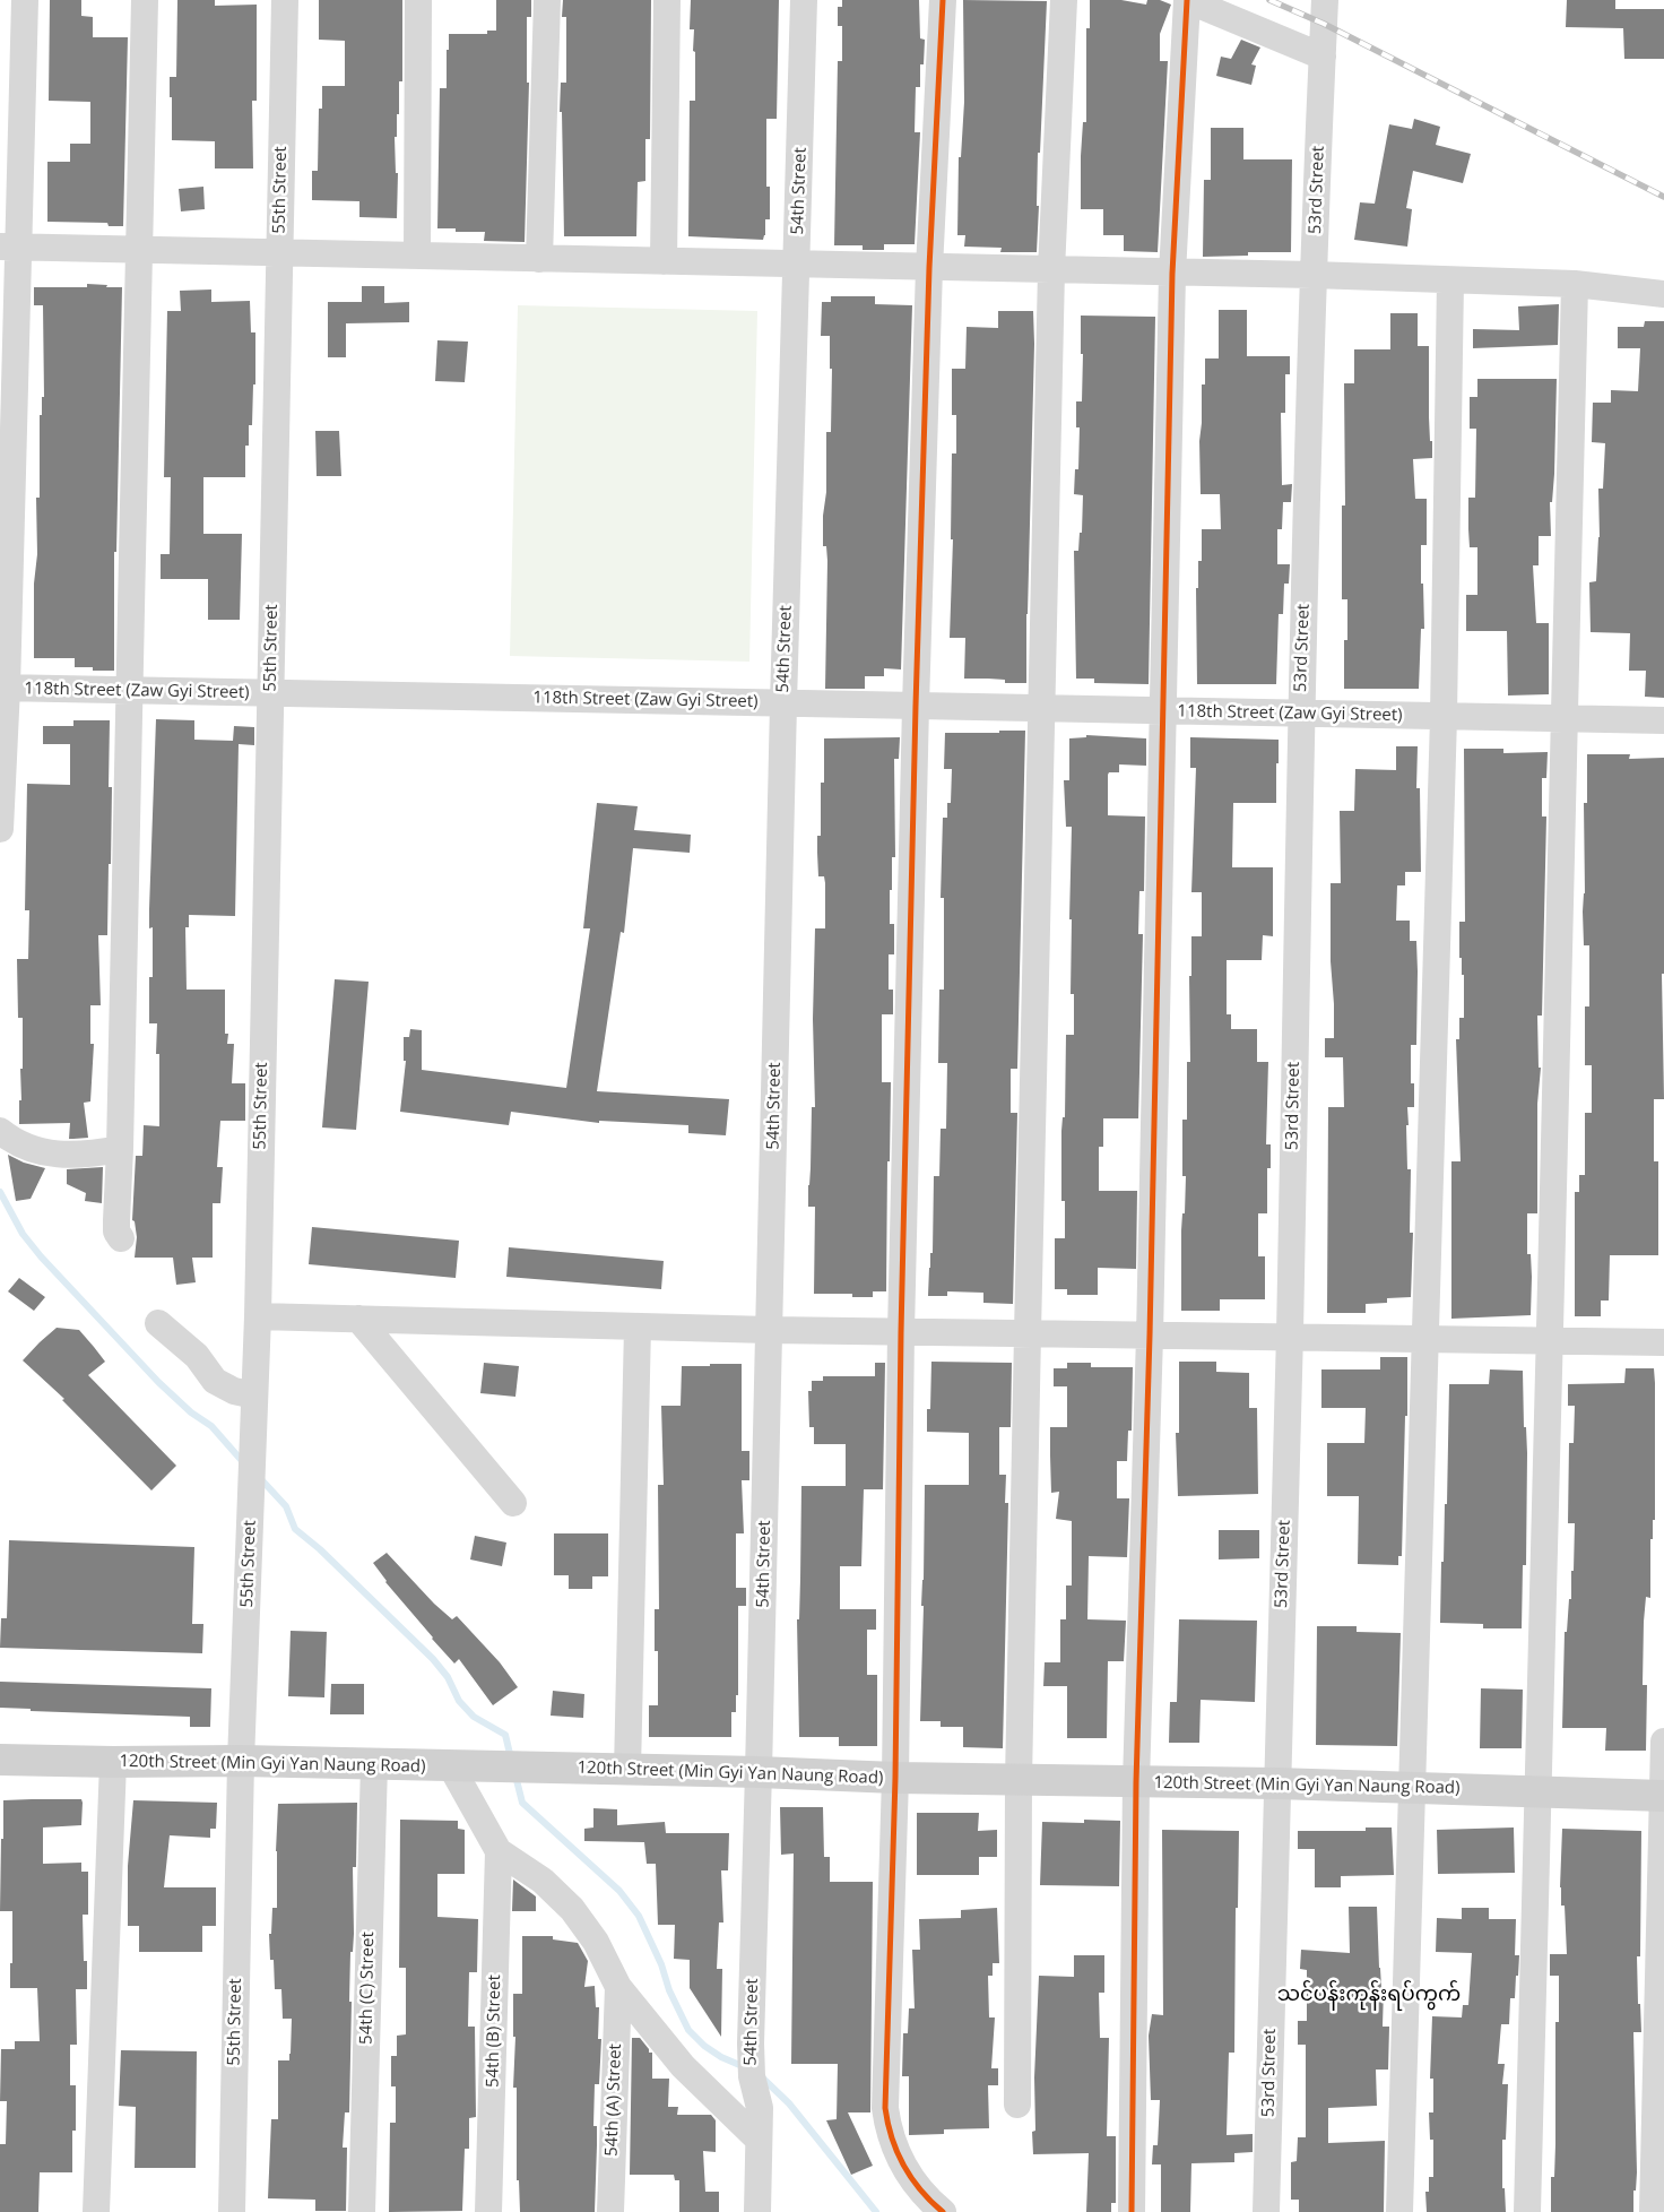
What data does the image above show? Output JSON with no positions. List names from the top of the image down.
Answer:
{
  "streets": {
    "main road": ["120th Street (Min Gyi Yan Naung Road)"],
    "street": [
      "55th Street",
      "53rd Street",
      "54th Street",
      "118th Street (Zaw Gyi Street)",
      "54th (C) Street",
      "54th (B) Street",
      "54th (A) Street"
    ]
  },
  "crossings": [
    ["55th Street", "118th Street (Zaw Gyi Street)"],
    ["55th Street", "120th Street (Min Gyi Yan Naung Road)"],
    ["53rd Street", "118th Street (Zaw Gyi Street)"],
    ["53rd Street", "120th Street (Min Gyi Yan Naung Road)"],
    ["54th Street", "118th Street (Zaw Gyi Street)"],
    ["54th Street", "120th Street (Min Gyi Yan Naung Road)"],
    ["120th Street (Min Gyi Yan Naung Road)", "54th (C) Street"]
  ],
  "districts": ["သင်ပန်းကုန်းရပ်ကွက်"]
}
